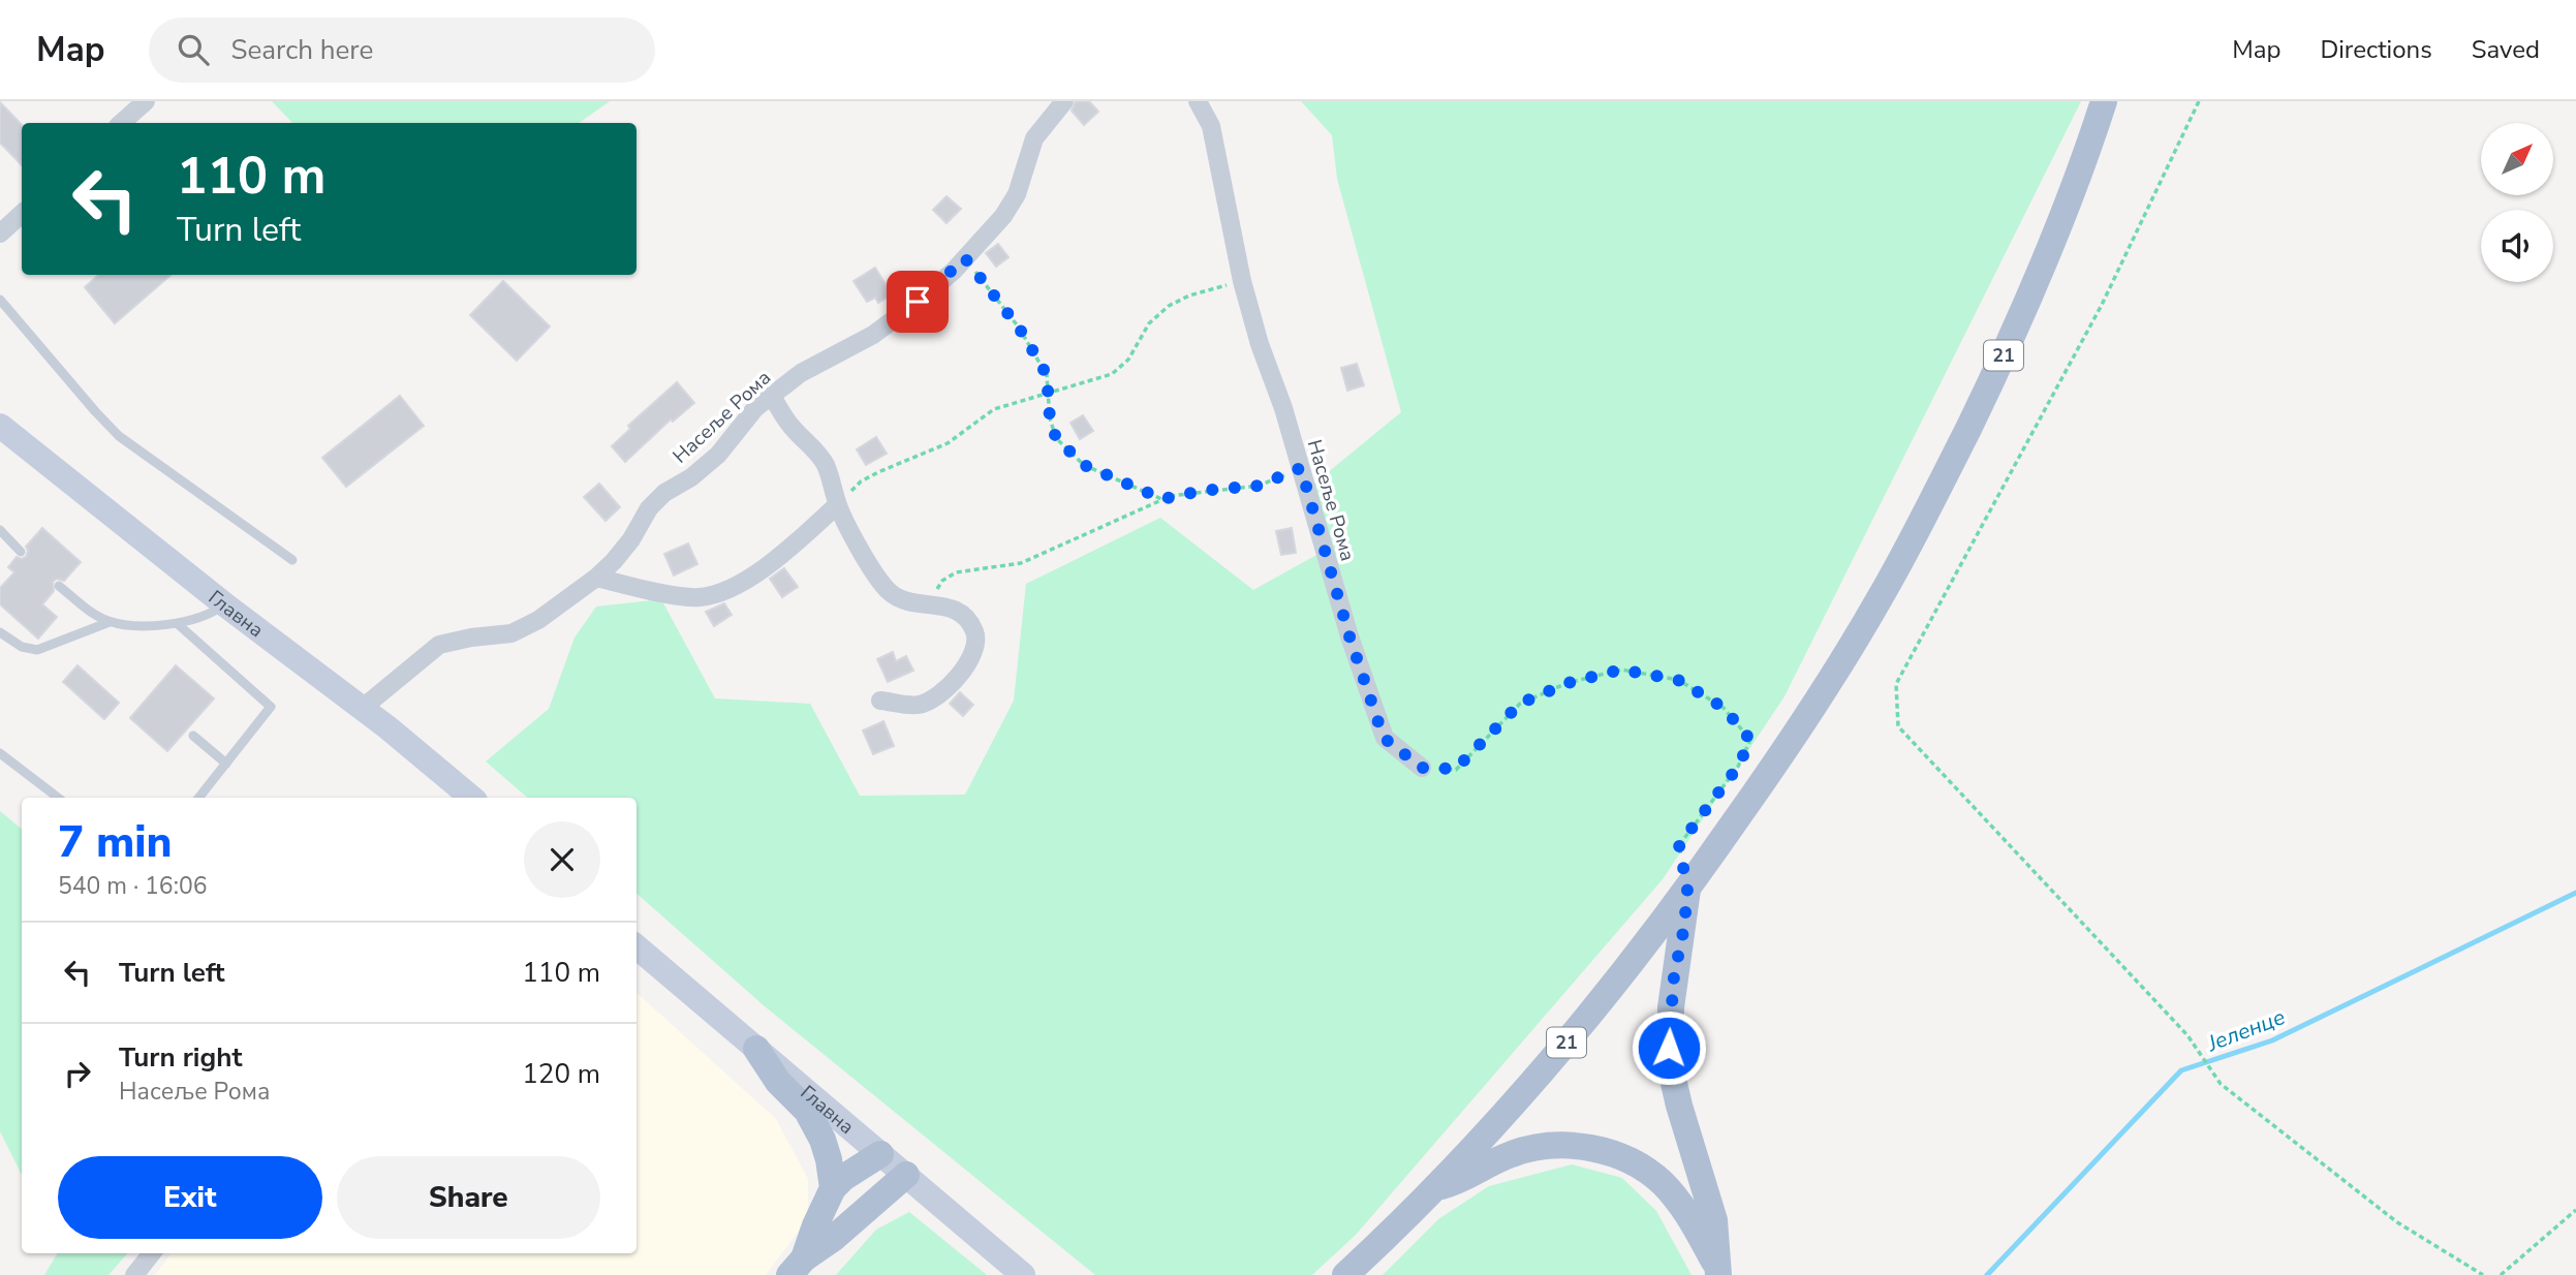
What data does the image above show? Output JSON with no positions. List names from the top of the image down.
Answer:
{
  "streets": {
    "main road": ["21", "Главна"],
    "street": ["Насеље Рома"]
  },
  "crossings": [
    ["Насеље Рома", "Главна"]
  ],
  "water": ["Јеленце"],
  "north": "top right",
  "page": {
    "header": "Map",
    "search": "Search here",
    "nav": ["Map", "Directions", "Saved"],
    "turn": ["110 m", "Turn left"],
    "heading": ["7 min", "540 m · 16:06"],
    "list": [
      {
        "name": "Turn left",
        "value": "110 m"
      },
      {
        "name": "Turn right",
        "note": "Насеље Рома",
        "value": "120 m"
      }
    ],
    "buttons": ["Exit", "Share"]
  }
}
